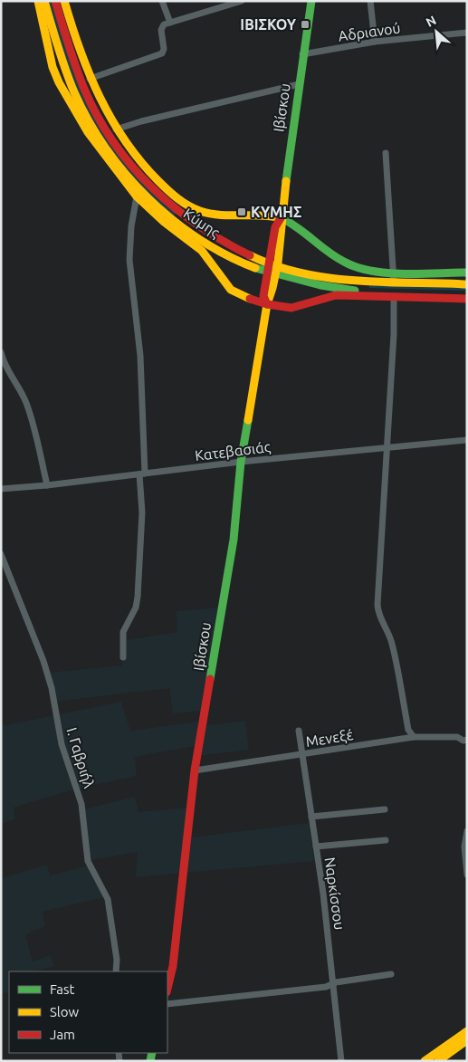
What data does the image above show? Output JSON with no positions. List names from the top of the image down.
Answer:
{
  "streets": {
    "street": [
      "Αδριανού",
      "Ιβίσκου",
      "Κύμης",
      "Κατεβασιάς",
      "Μενεξέ",
      "Ι. Γαβριήλ",
      "Ναρκίσσου"
    ]
  },
  "crossings": [
    ["Αδριανού", "Ιβίσκου"],
    ["Ιβίσκου", "Κύμης"],
    ["Ιβίσκου", "Κατεβασιάς"],
    ["Ιβίσκου", "Μενεξέ"],
    ["Μενεξέ", "Ναρκίσσου"]
  ],
  "places": {
    "transit": ["ΙΒΙΣΚΟΥ", "ΚΥΜΗΣ"]
  },
  "legend": ["Fast", "Slow", "Jam"],
  "north": "top left"
}
